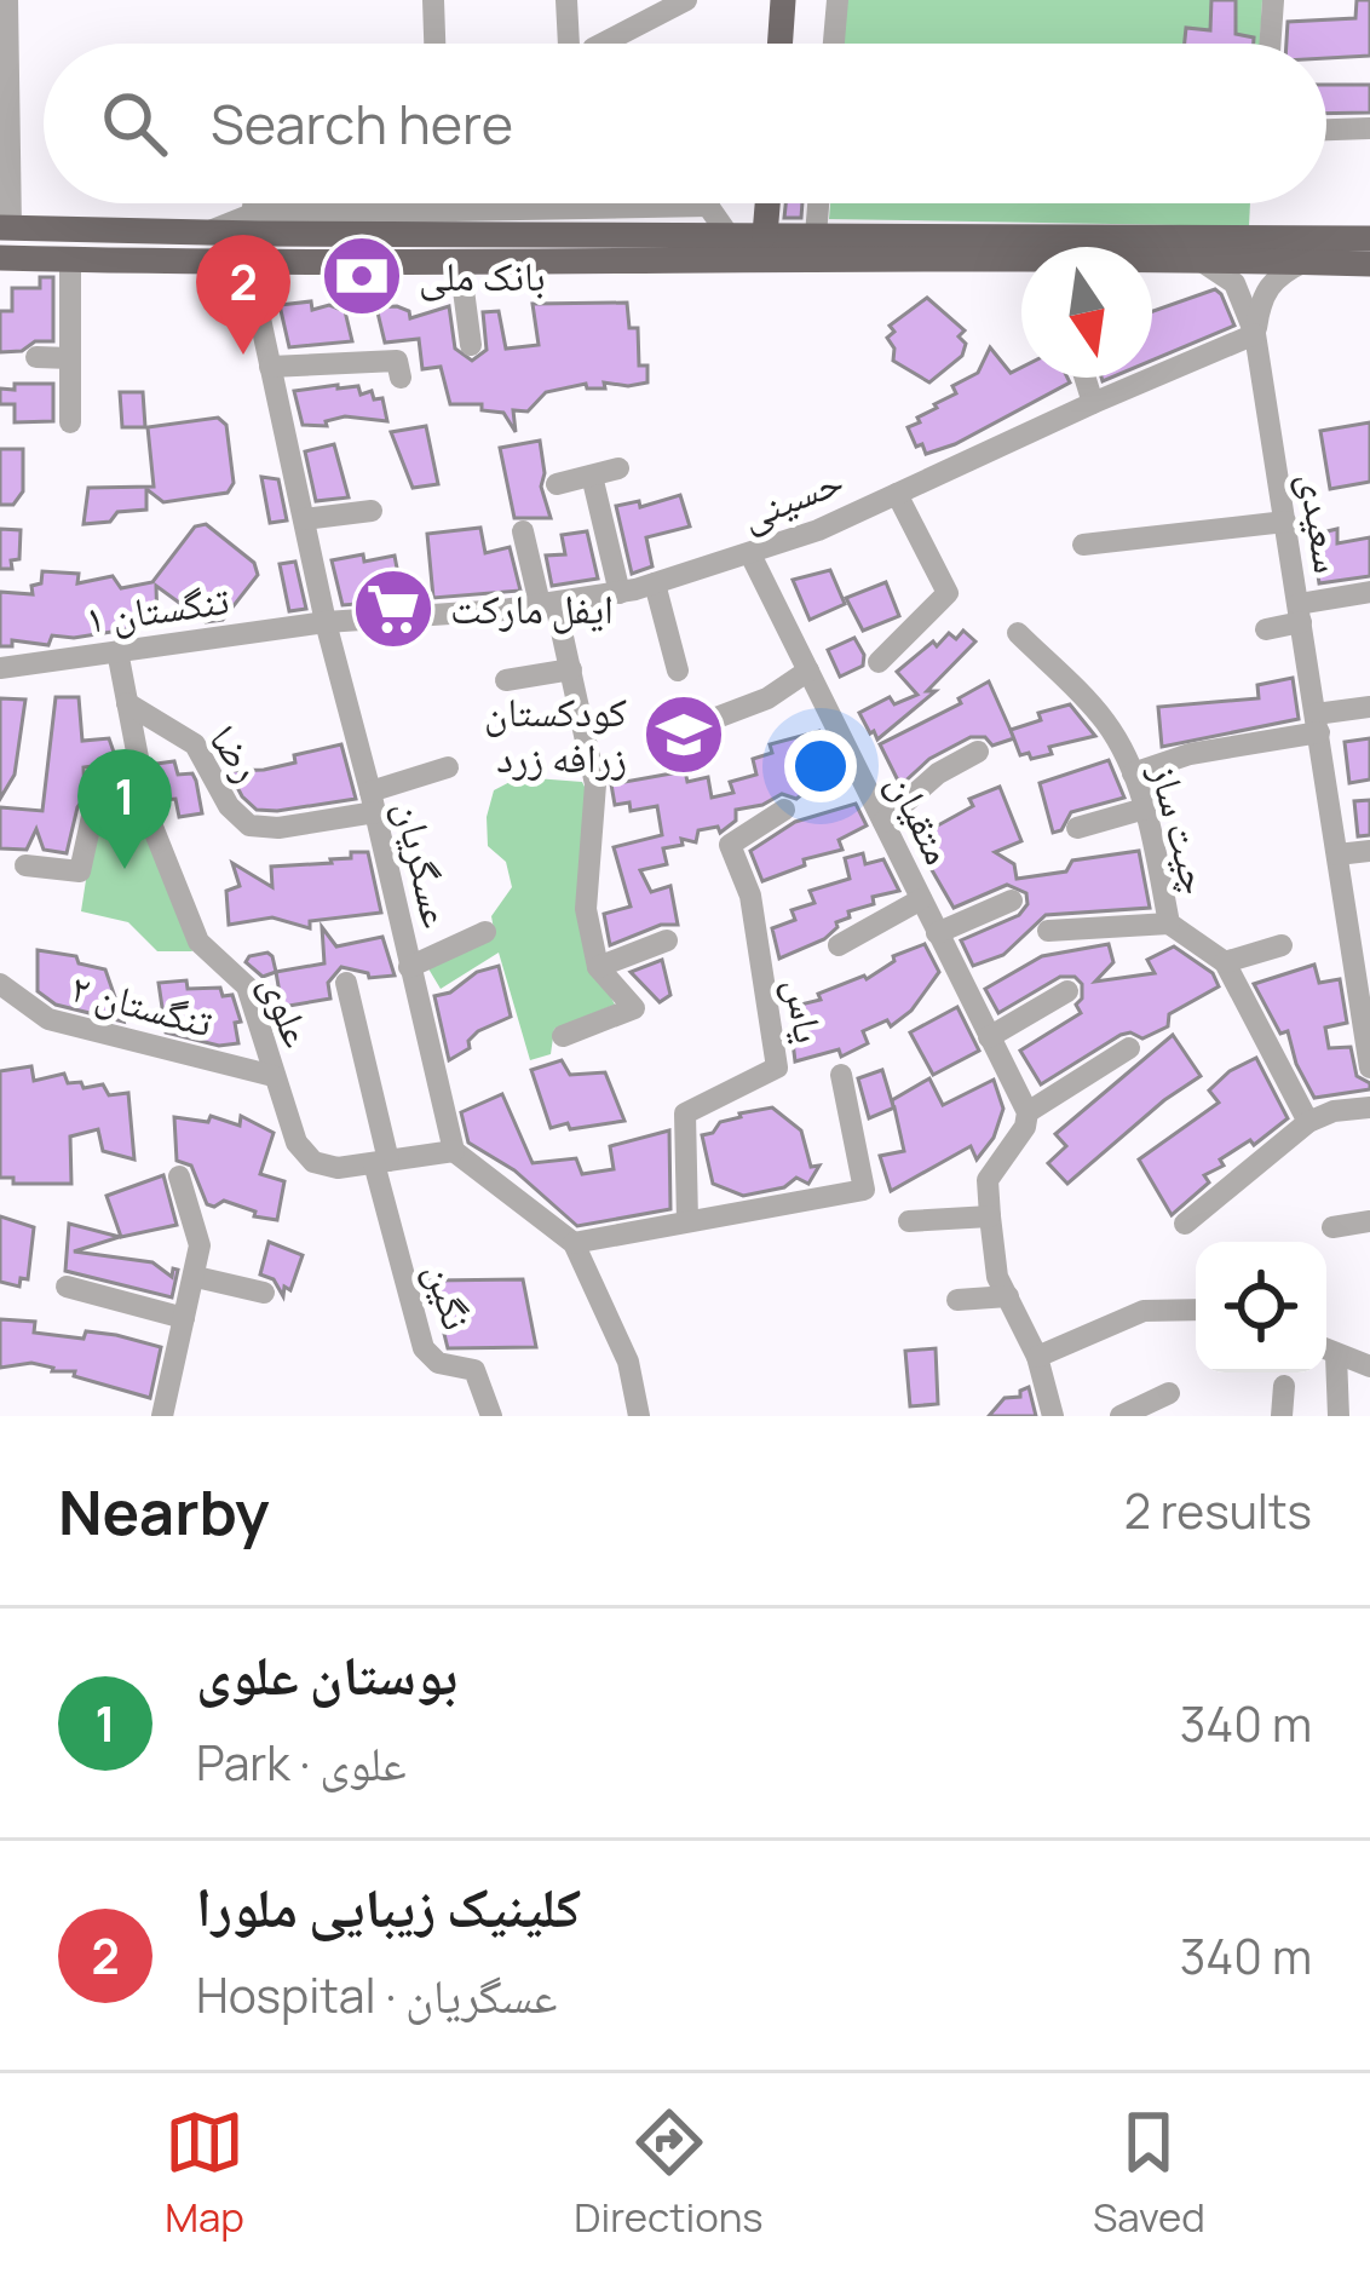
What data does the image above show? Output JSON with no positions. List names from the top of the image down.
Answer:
{
  "streets": {
    "street": [
      "حسینی",
      "سعیدی",
      "تنگستان ۱",
      "رضا",
      "متقیان",
      "چیت ساز",
      "عسگریان",
      "تنگستان ۲",
      "علوی",
      "یاس",
      "نگین"
    ]
  },
  "crossings": [
    ["حسینی", "سعیدی"],
    ["حسینی", "تنگستان ۱"],
    ["حسینی", "متقیان"],
    ["حسینی", "عسگریان"],
    ["تنگستان ۱", "عسگریان"],
    ["تنگستان ۱", "علوی"],
    ["رضا", "عسگریان"],
    ["رضا", "علوی"],
    ["تنگستان ۲", "علوی"],
    ["علوی", "نگین"]
  ],
  "places": {
    "bank": ["بانک ملی"],
    "supermarket": ["ایفل مارکت"],
    "school or university": ["کودکستان زرافه زرد"]
  },
  "north": "bottom",
  "page": {
    "search": "Search here",
    "pins": ["2", "1"],
    "heading": ["Nearby", "2 results"],
    "list": [
      {
        "mark": "1",
        "name": "بوستان علوی",
        "note": "Park · علوی",
        "value": "340 m"
      },
      {
        "mark": "2",
        "name": "کلینیک زیبایی ملورا",
        "note": "Hospital · عسگریان",
        "value": "340 m"
      }
    ],
    "nav": ["Map", "Directions", "Saved"]
  }
}
